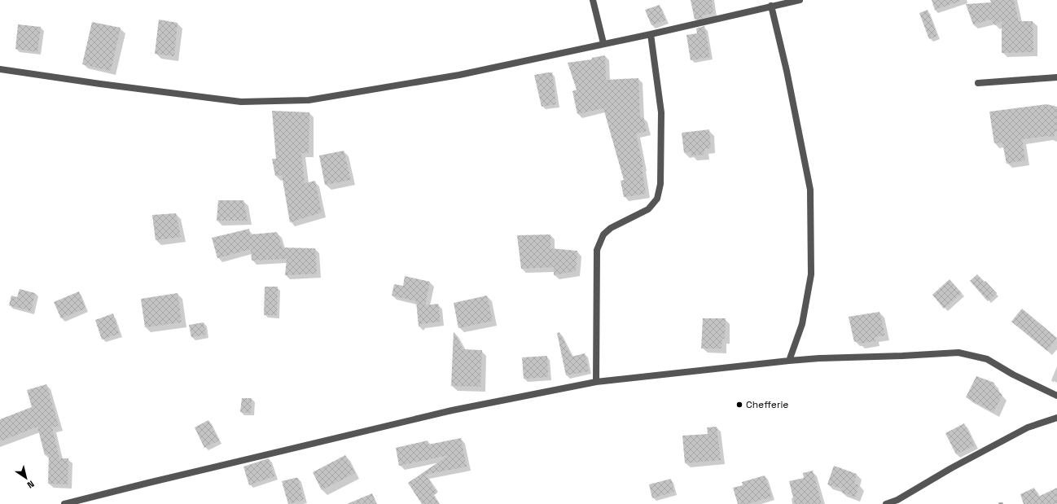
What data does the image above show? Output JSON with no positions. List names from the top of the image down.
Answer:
{
  "places": ["Chefferie"],
  "north": "bottom right"
}
